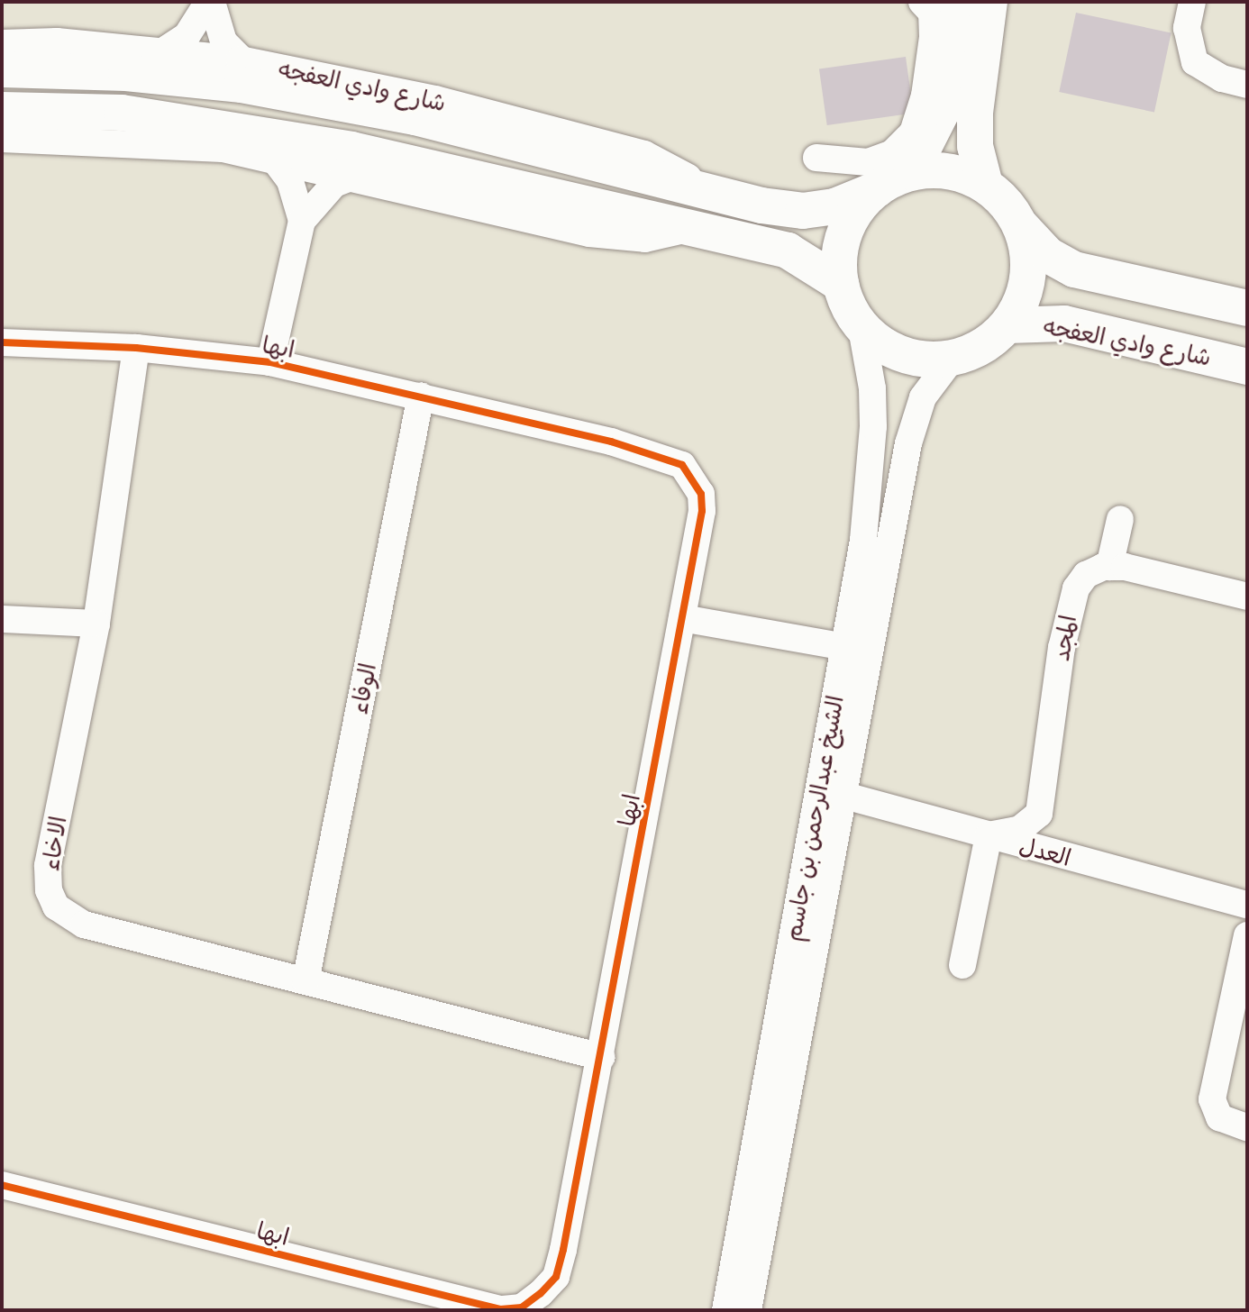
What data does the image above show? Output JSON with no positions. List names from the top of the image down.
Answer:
{
  "streets": {
    "main road": ["شارع وادي العفجه"],
    "street": [
      "ابها",
      "المجد",
      "الوفاء",
      "الشيخ عبدالرحمن بن جاسم",
      "الاخاء",
      "العدل"
    ]
  },
  "crossings": [
    ["شارع وادي العفجه", "الشيخ عبدالرحمن بن جاسم"],
    ["ابها", "الوفاء"],
    ["ابها", "الاخاء"],
    ["المجد", "العدل"],
    ["الوفاء", "الاخاء"],
    ["الشيخ عبدالرحمن بن جاسم", "العدل"]
  ]
}
